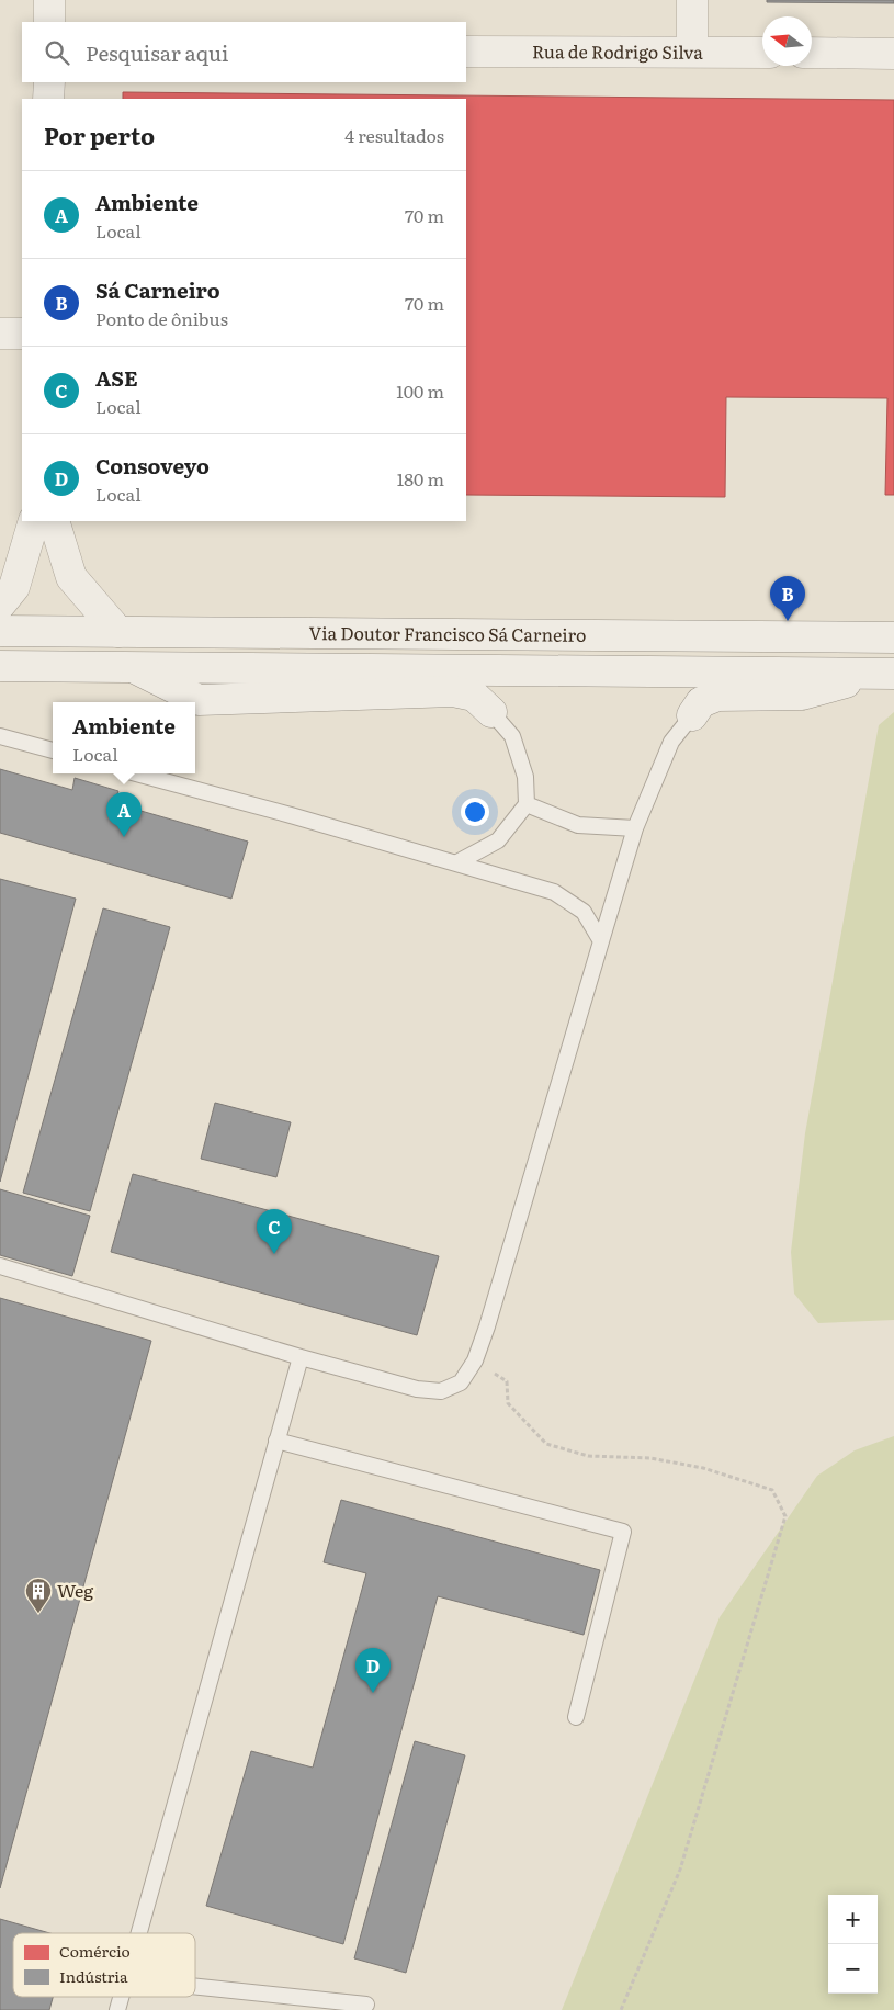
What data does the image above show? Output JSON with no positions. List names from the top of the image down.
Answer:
{
  "streets": {
    "main road": ["Rua de Rodrigo Silva", "Via Doutor Francisco Sá Carneiro"]
  },
  "places": {
    "building": ["Weg"]
  },
  "legend": ["Comércio", "Indústria"],
  "north": "left",
  "page": {
    "search": "Pesquisar aqui",
    "heading": ["Por perto", "4 resultados"],
    "list": [
      {
        "mark": "A",
        "name": "Ambiente",
        "note": "Local",
        "value": "70 m"
      },
      {
        "mark": "B",
        "name": "Sá Carneiro",
        "note": "Ponto de ônibus",
        "value": "70 m"
      },
      {
        "mark": "C",
        "name": "ASE",
        "note": "Local",
        "value": "100 m"
      },
      {
        "mark": "D",
        "name": "Consoveyo",
        "note": "Local",
        "value": "180 m"
      }
    ],
    "pins": [
      "B",
      "A",
      "C",
      "D"
    ],
    "popup": ["Ambiente", "Local"],
    "map_buttons": ["+", "−"]
  }
}
